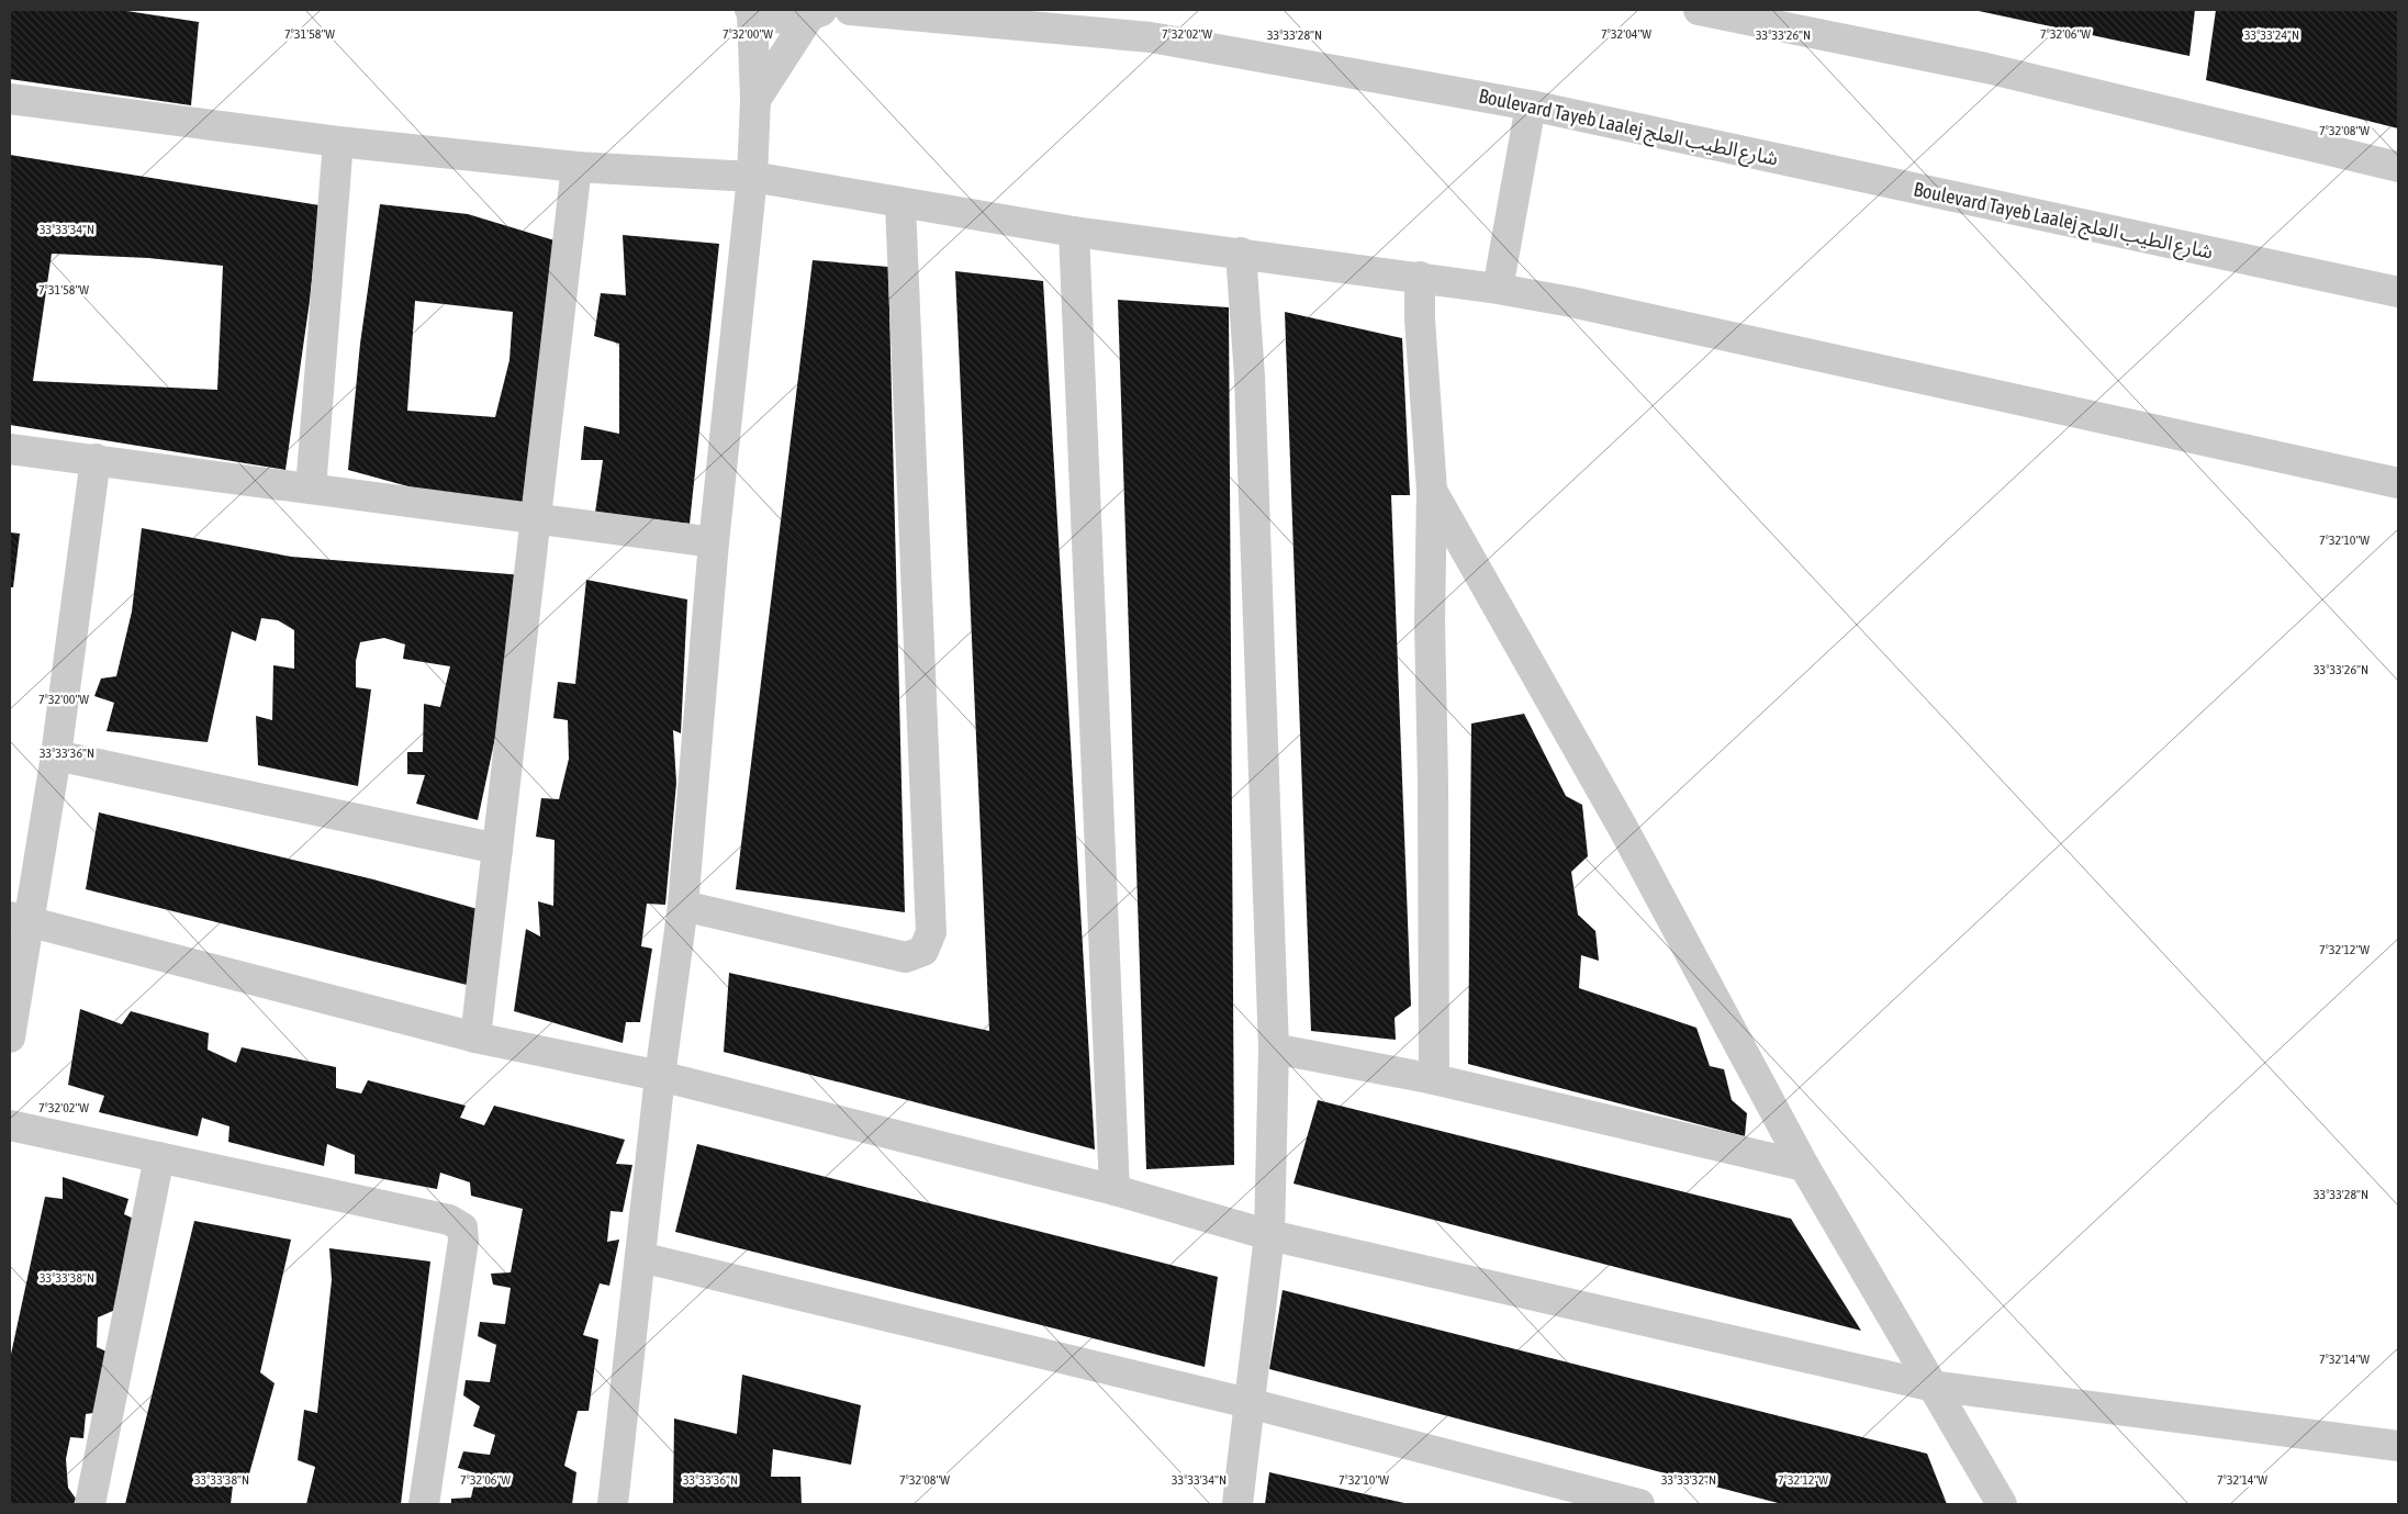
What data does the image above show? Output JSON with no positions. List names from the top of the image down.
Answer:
{
  "streets": {
    "street": ["Boulevard Tayeb Laalej شارع الطيب العلج"]
  },
  "coordinates": [
    "7°31'58\"W",
    "7°32'00\"W",
    "7°32'02\"W",
    "7°32'04\"W",
    "7°32'06\"W",
    "33°33'28\"N",
    "33°33'26\"N",
    "33°33'24\"N",
    "7°32'08\"W",
    "33°33'34\"N",
    "7°32'10\"W",
    "33°33'36\"N",
    "7°32'12\"W",
    "33°33'38\"N",
    "7°32'14\"W",
    "33°33'32\"N"
  ]
}
